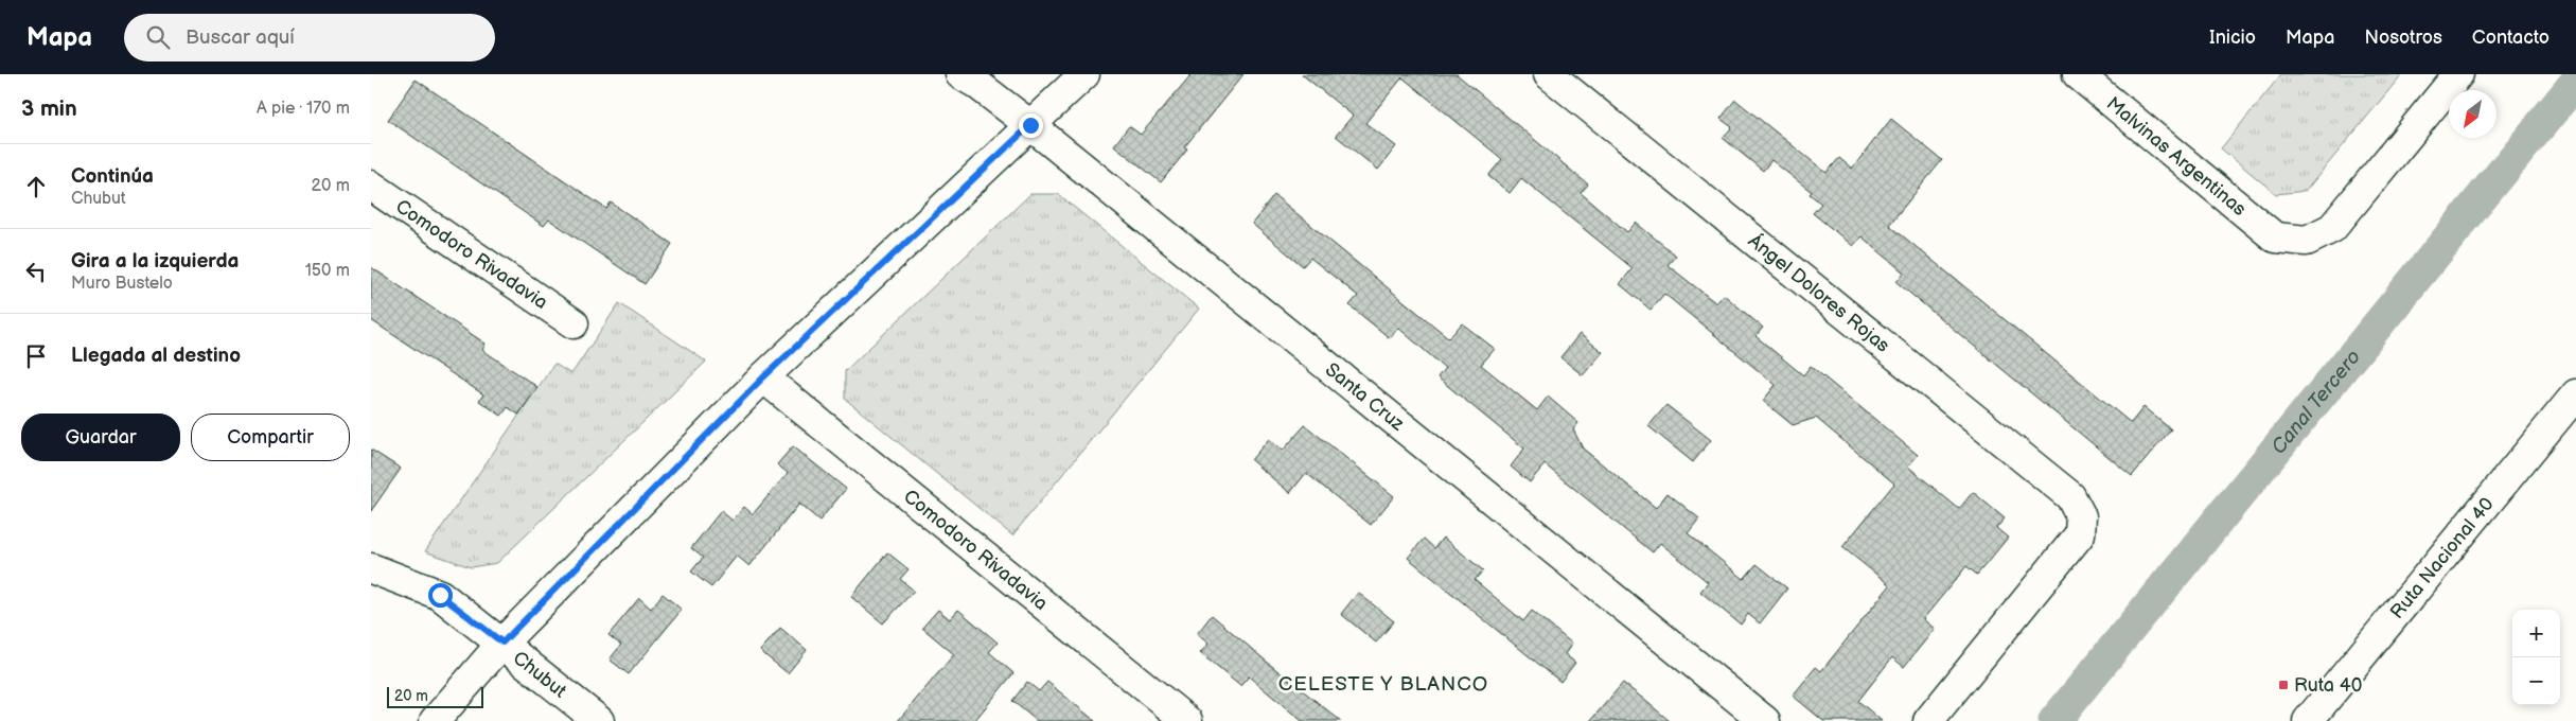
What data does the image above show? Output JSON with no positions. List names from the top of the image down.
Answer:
{
  "streets": {
    "main road": [
      "Malvinas Argentinas",
      "Comodoro Rivadavia",
      "Ángel Dolores Rojas",
      "Santa Cruz",
      "Ruta Nacional 40",
      "Chubut"
    ]
  },
  "districts": ["CELESTE Y BLANCO"],
  "water": ["Canal Tercero"],
  "places": {
    "transit": ["Ruta 40"]
  },
  "scale_bar": "20 m",
  "north": "bottom left",
  "page": {
    "header": "Mapa",
    "search": "Buscar aquí",
    "nav": [
      "Inicio",
      "Mapa",
      "Nosotros",
      "Contacto"
    ],
    "heading": ["3 min", "A pie · 170 m"],
    "list": [
      ["Continúa", "Chubut", "20 m"],
      ["Gira a la izquierda", "Muro Bustelo", "150 m"],
      "Llegada al destino"
    ],
    "buttons": ["Guardar", "Compartir"],
    "map_buttons": ["+", "−"],
    "scale": "20 m"
  }
}
